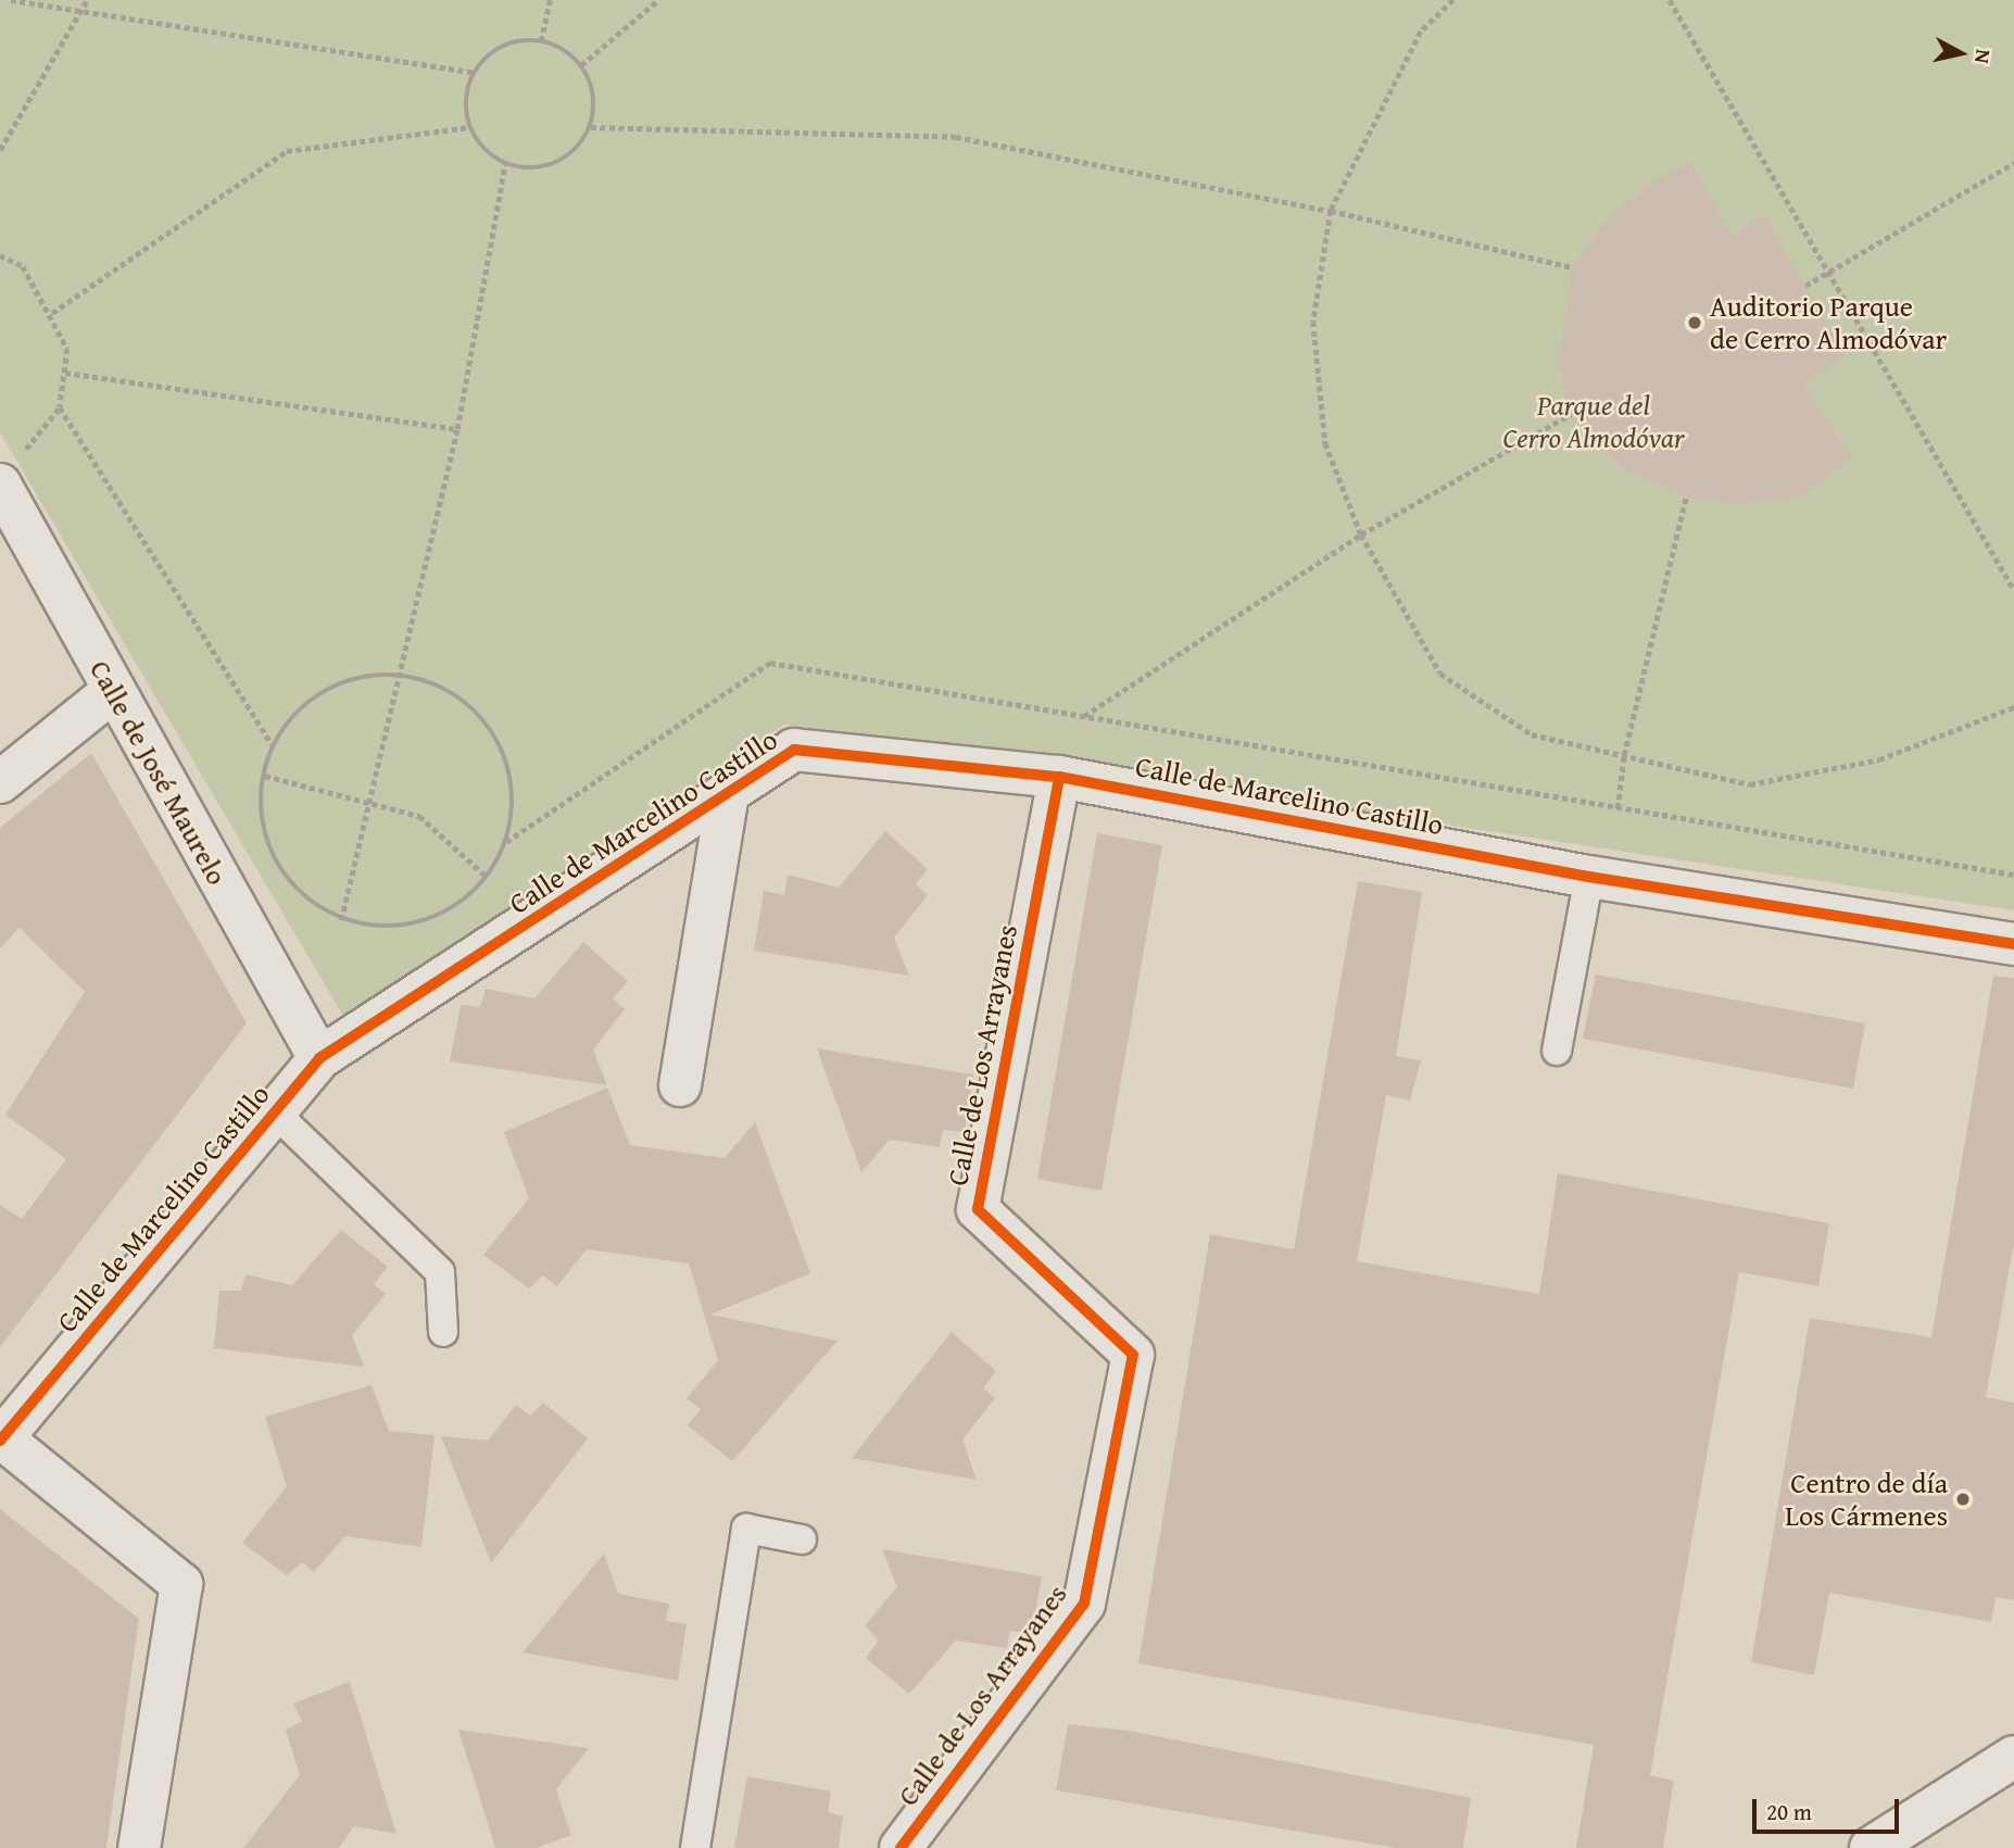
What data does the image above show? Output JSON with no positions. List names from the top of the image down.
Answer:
{
  "streets": {
    "street": ["Calle de José Maurelo", "Calle de Marcelino Castillo", "Calle de Los Arrayanes"]
  },
  "crossings": [
    ["Calle de José Maurelo", "Calle de Marcelino Castillo"],
    ["Calle de Marcelino Castillo", "Calle de Los Arrayanes"]
  ],
  "parks": ["Parque del Cerro Almodóvar"],
  "places": ["Auditorio Parque de Cerro Almodóvar", "Centro de día Los Cármenes"],
  "scale_bar": "20 m",
  "north": "right"
}
